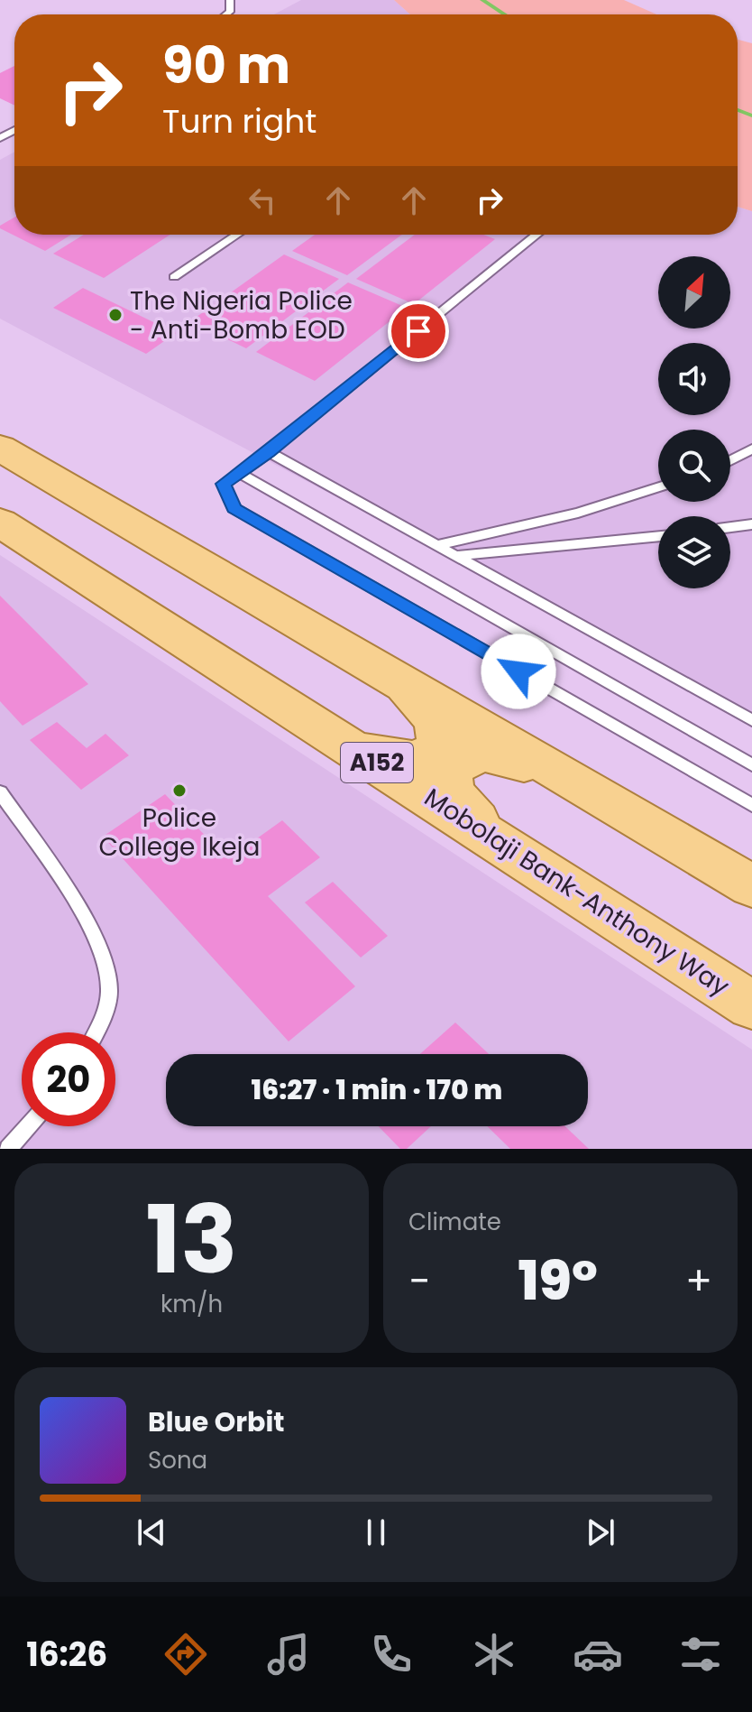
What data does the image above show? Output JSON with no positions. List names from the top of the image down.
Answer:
{
  "streets": {
    "main road": ["A152", "Mobolaji Bank-Anthony Way"]
  },
  "places": ["The Nigeria Police - Anti-Bomb EOD", "Police College Ikeja"],
  "north": "top right",
  "page": {
    "turn": ["90 m", "Turn right"],
    "limit": "20",
    "trip": "16:27 · 1 min · 170 m",
    "tile": [
      ["13", "km/h"],
      "Climate"
    ],
    "heat": ["−", "19°", "+"],
    "song": ["Blue Orbit", "Sona"],
    "tabs": "16:26"
  }
}
